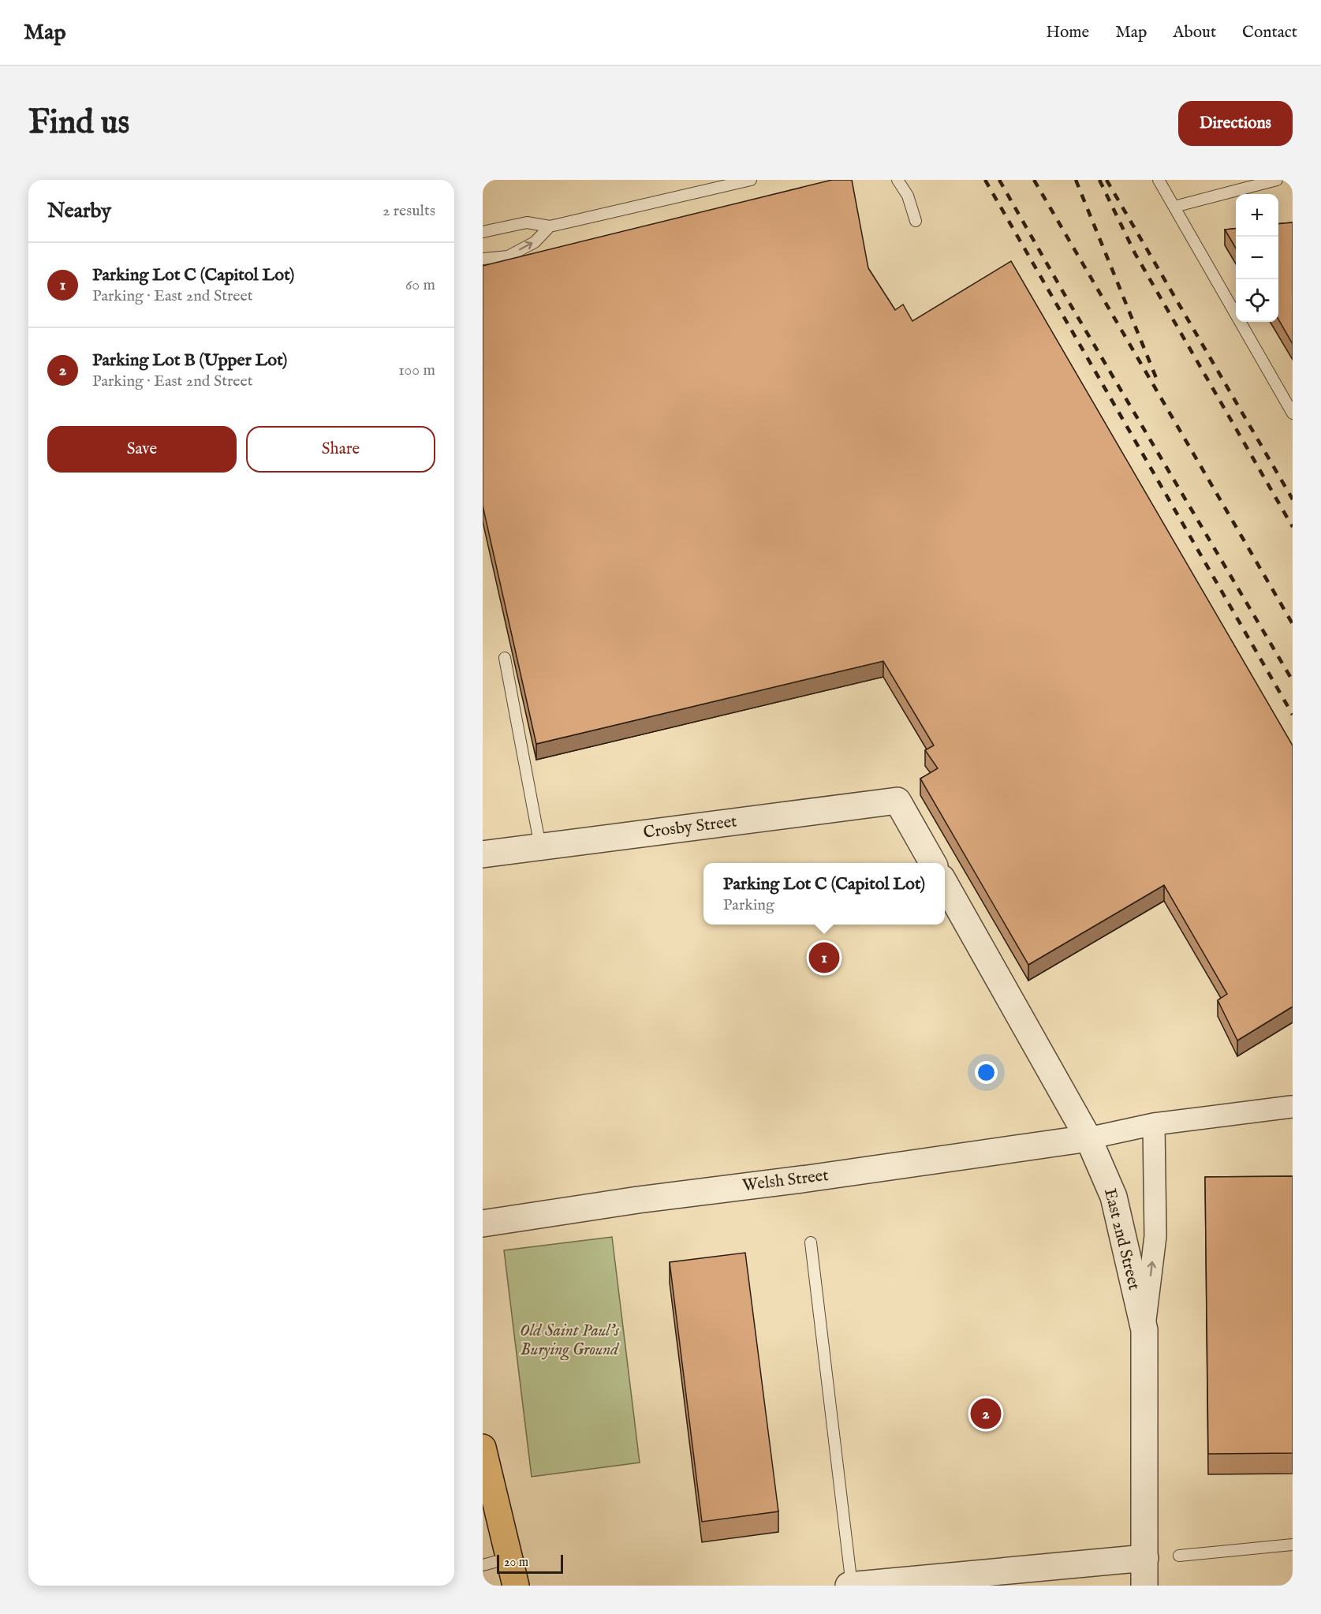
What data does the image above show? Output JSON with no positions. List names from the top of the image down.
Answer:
{
  "streets": {
    "street": ["Crosby Street", "Welsh Street", "East 2nd Street"]
  },
  "crossings": [
    ["Welsh Street", "East 2nd Street"]
  ],
  "parks": ["Old Saint Paul's Burying Ground"],
  "scale_bar": "20 m",
  "page": {
    "header": "Map",
    "nav": [
      "Home",
      "Map",
      "About",
      "Contact"
    ],
    "buttons": [
      "Directions",
      ["Save", "Share"]
    ],
    "title": "Find us",
    "heading": ["Nearby", "2 results"],
    "map_buttons": ["+", "−"],
    "list": [
      {
        "mark": "1",
        "name": "Parking Lot C (Capitol Lot)",
        "note": "Parking · East 2nd Street",
        "value": "60 m"
      },
      {
        "mark": "2",
        "name": "Parking Lot B (Upper Lot)",
        "note": "Parking · East 2nd Street",
        "value": "100 m"
      }
    ],
    "popup": ["Parking Lot C (Capitol Lot)", "Parking"],
    "pins": ["1", "2"],
    "scale": "20 m"
  }
}
